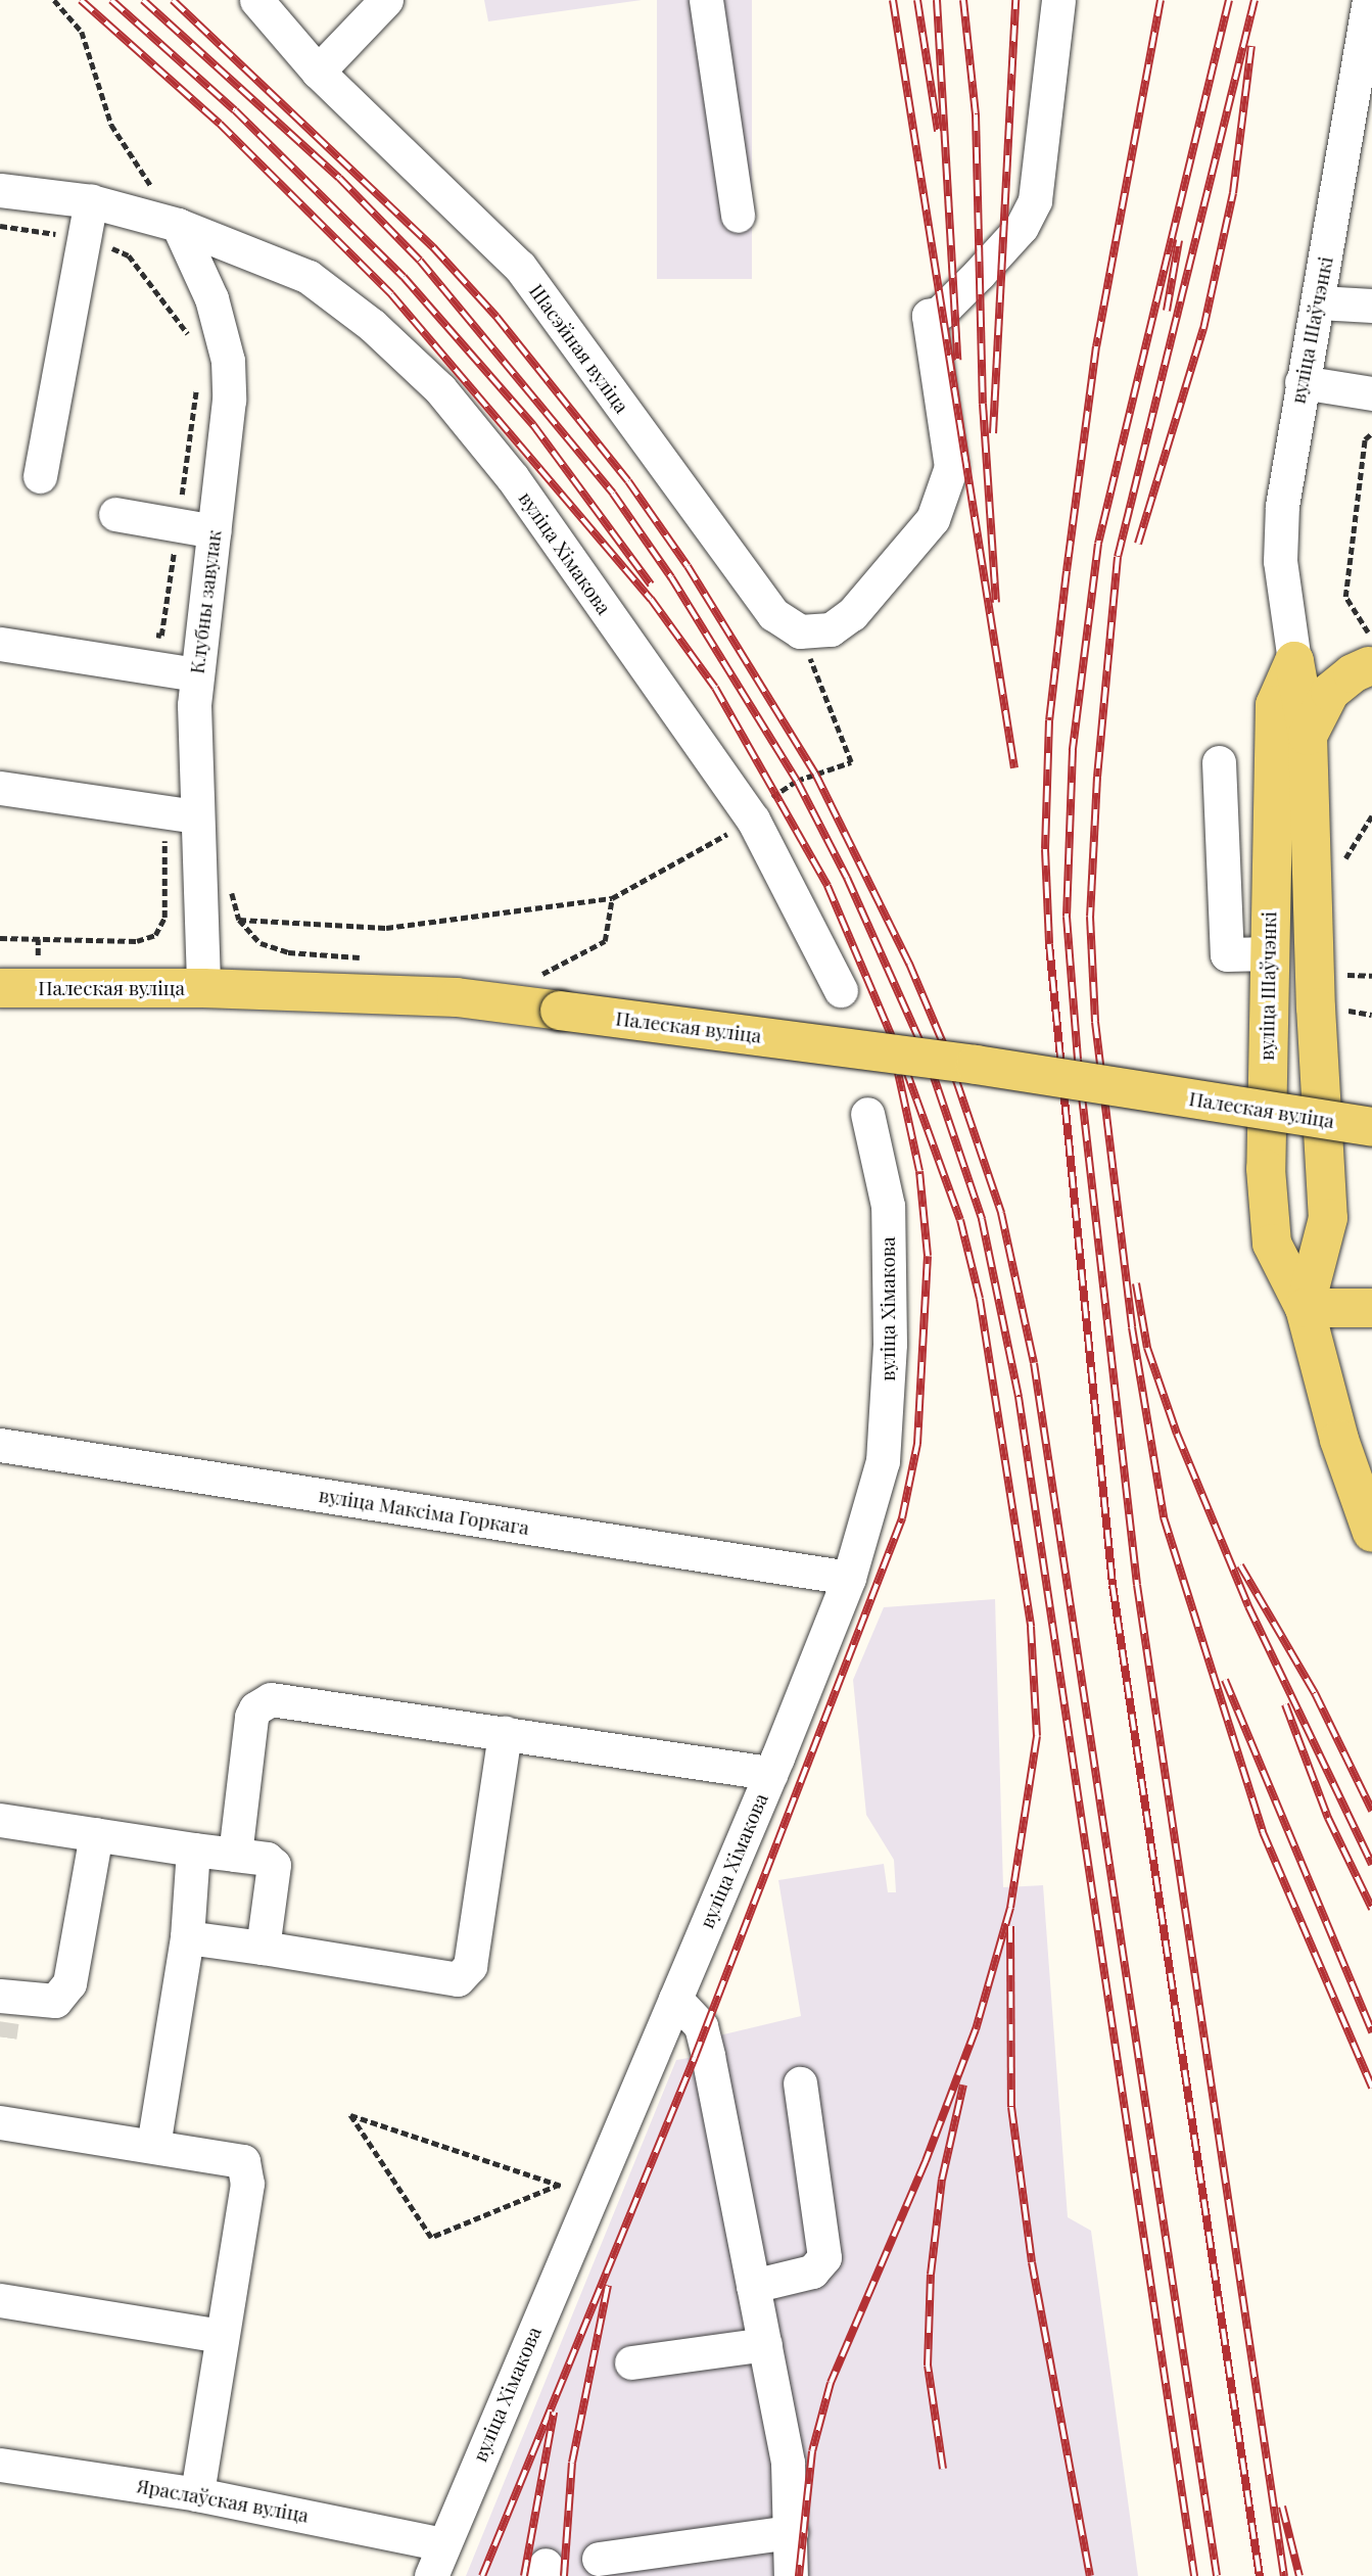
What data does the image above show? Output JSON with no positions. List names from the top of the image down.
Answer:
{
  "streets": {
    "main road": ["вуліца Шаўчэнкі", "Палеская вуліца"],
    "street": [
      "Шасэйная вуліца",
      "вуліца Хімакова",
      "Клубны завулак",
      "вуліца Максіма Горкага",
      "Яраслаўская вуліца"
    ]
  },
  "crossings": [
    ["вуліца Хімакова", "Клубны завулак"],
    ["вуліца Хімакова", "вуліца Максіма Горкага"],
    ["вуліца Хімакова", "Яраслаўская вуліца"],
    ["Клубны завулак", "Палеская вуліца"]
  ]
}
